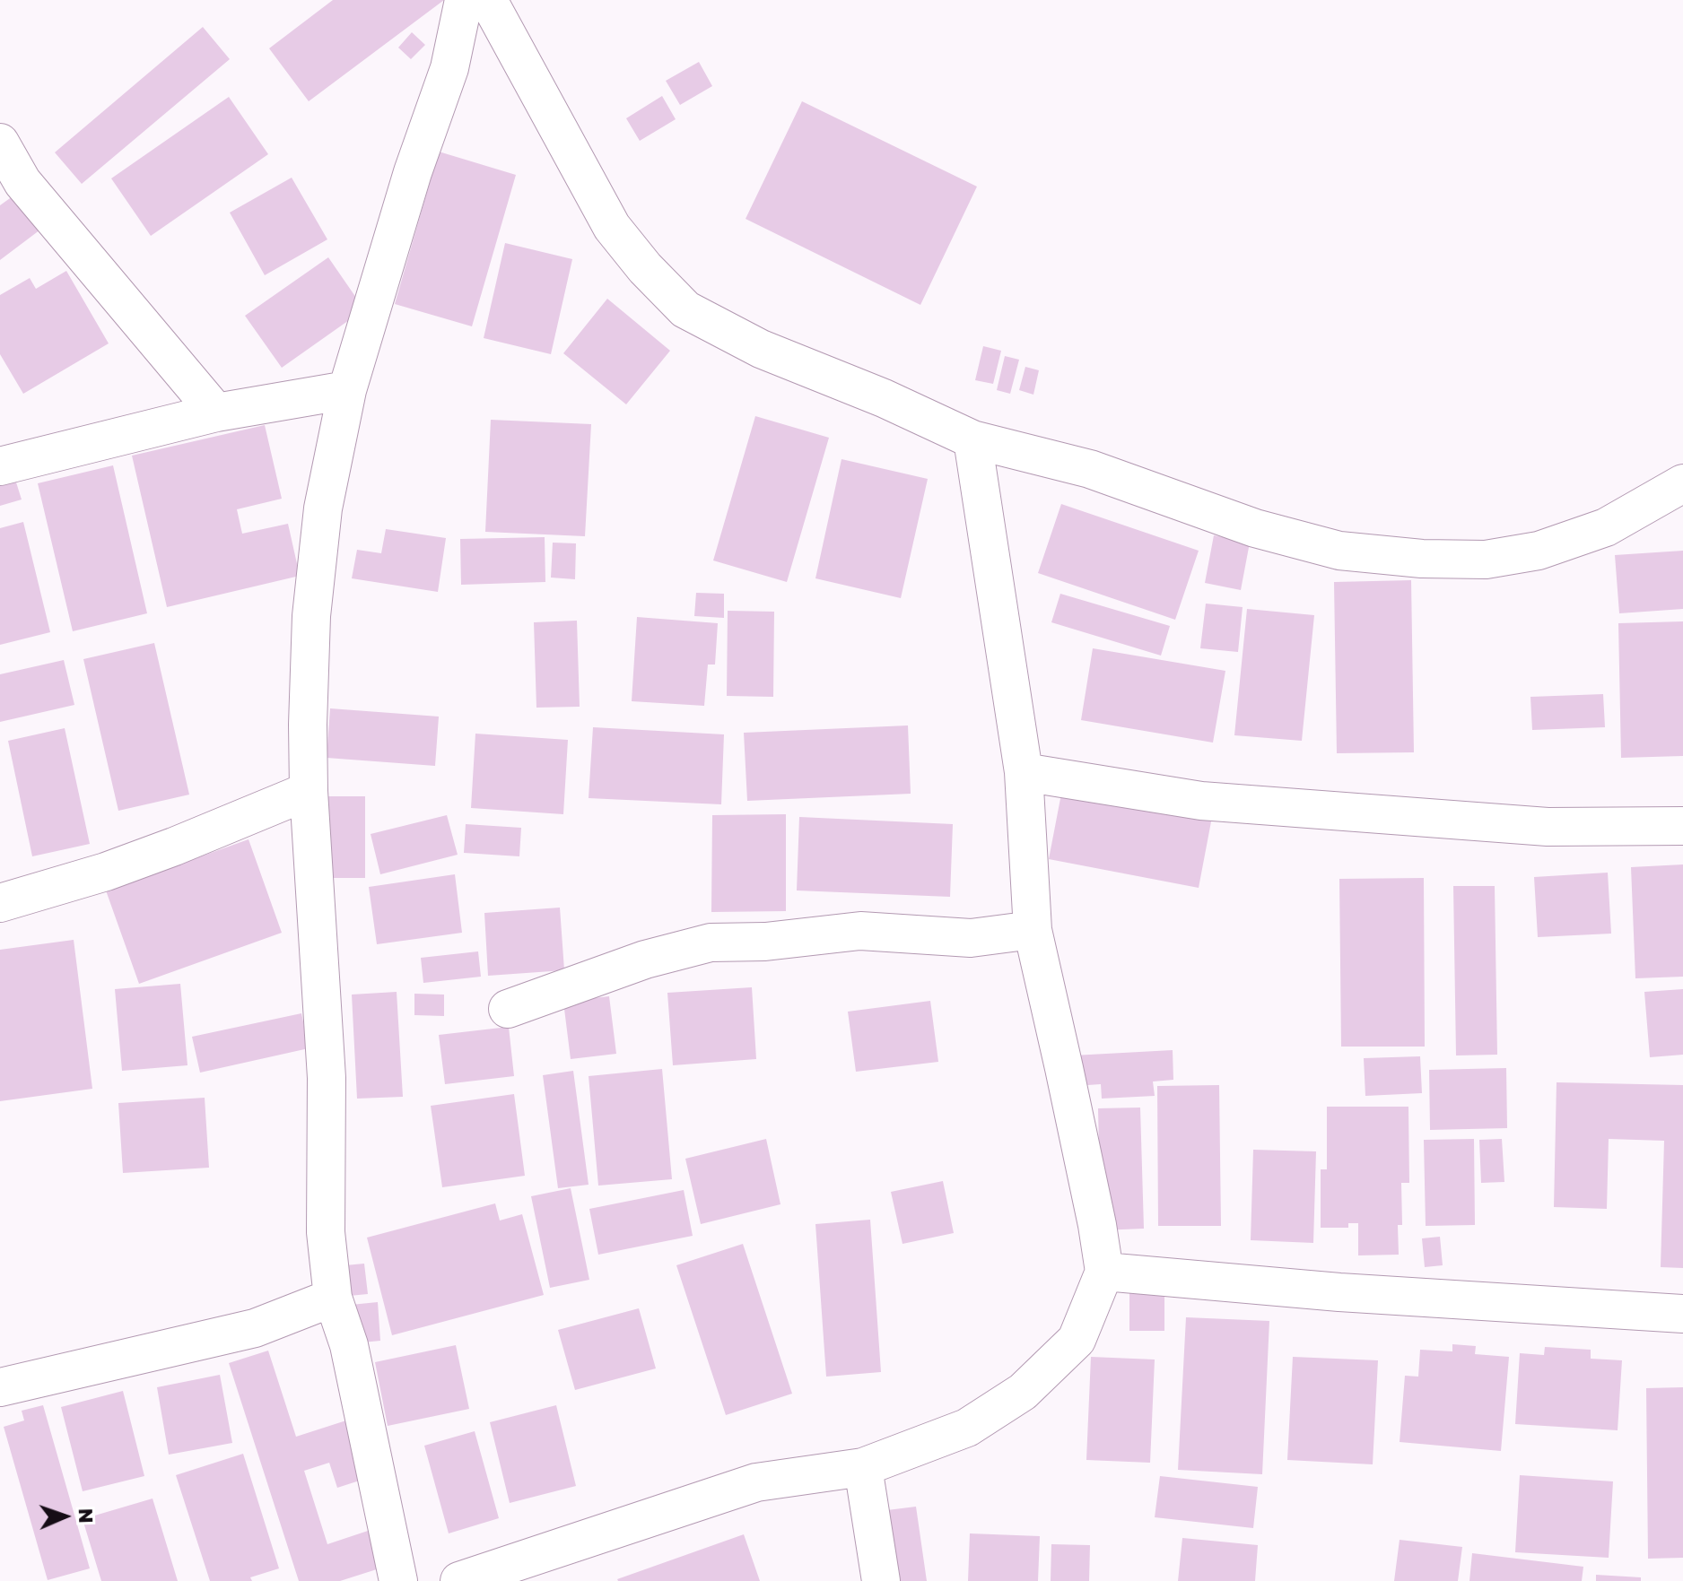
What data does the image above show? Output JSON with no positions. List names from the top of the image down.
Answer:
{
  "north": "right"
}
